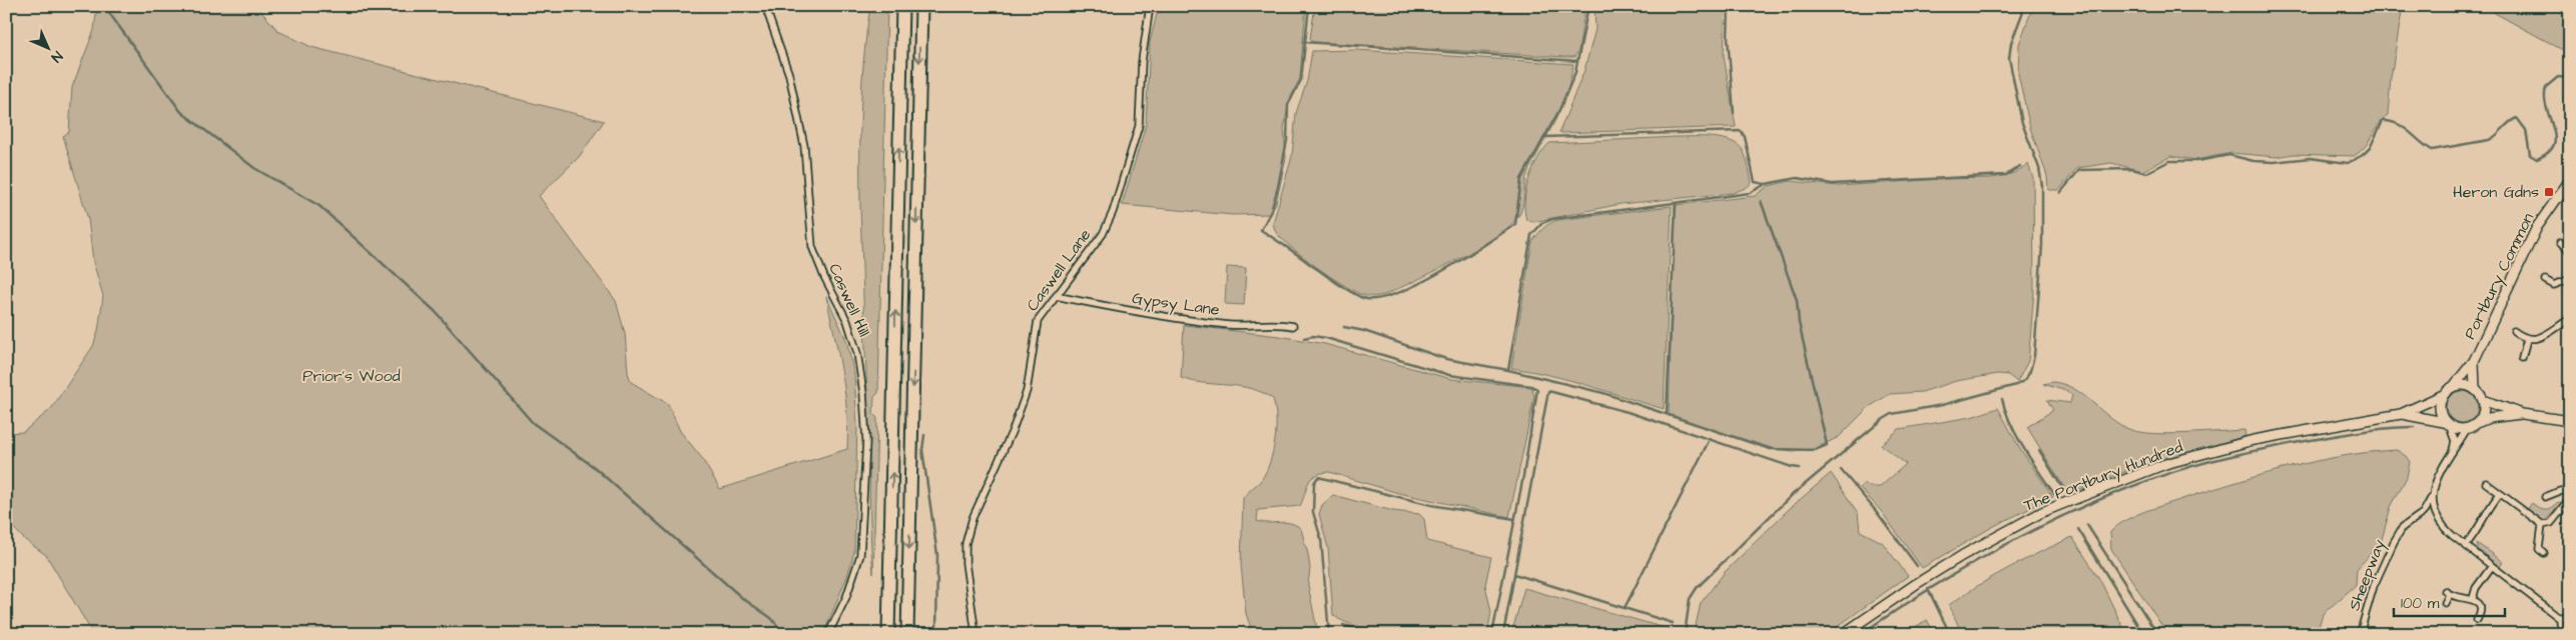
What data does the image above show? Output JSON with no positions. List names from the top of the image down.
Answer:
{
  "streets": {
    "main road": ["Portbury Common", "The Portbury Hundred"],
    "street": [
      "Caswell Lane",
      "Caswell Hill",
      "Gypsy Lane",
      "Sheepway"
    ]
  },
  "crossings": [
    ["Caswell Lane", "Gypsy Lane"],
    ["Portbury Common", "The Portbury Hundred"],
    ["Portbury Common", "Sheepway"],
    ["The Portbury Hundred", "Sheepway"]
  ],
  "parks": ["Prior's Wood"],
  "places": {
    "transit": ["Heron Gdns"]
  },
  "scale_bar": "100 m",
  "north": "bottom right"
}
